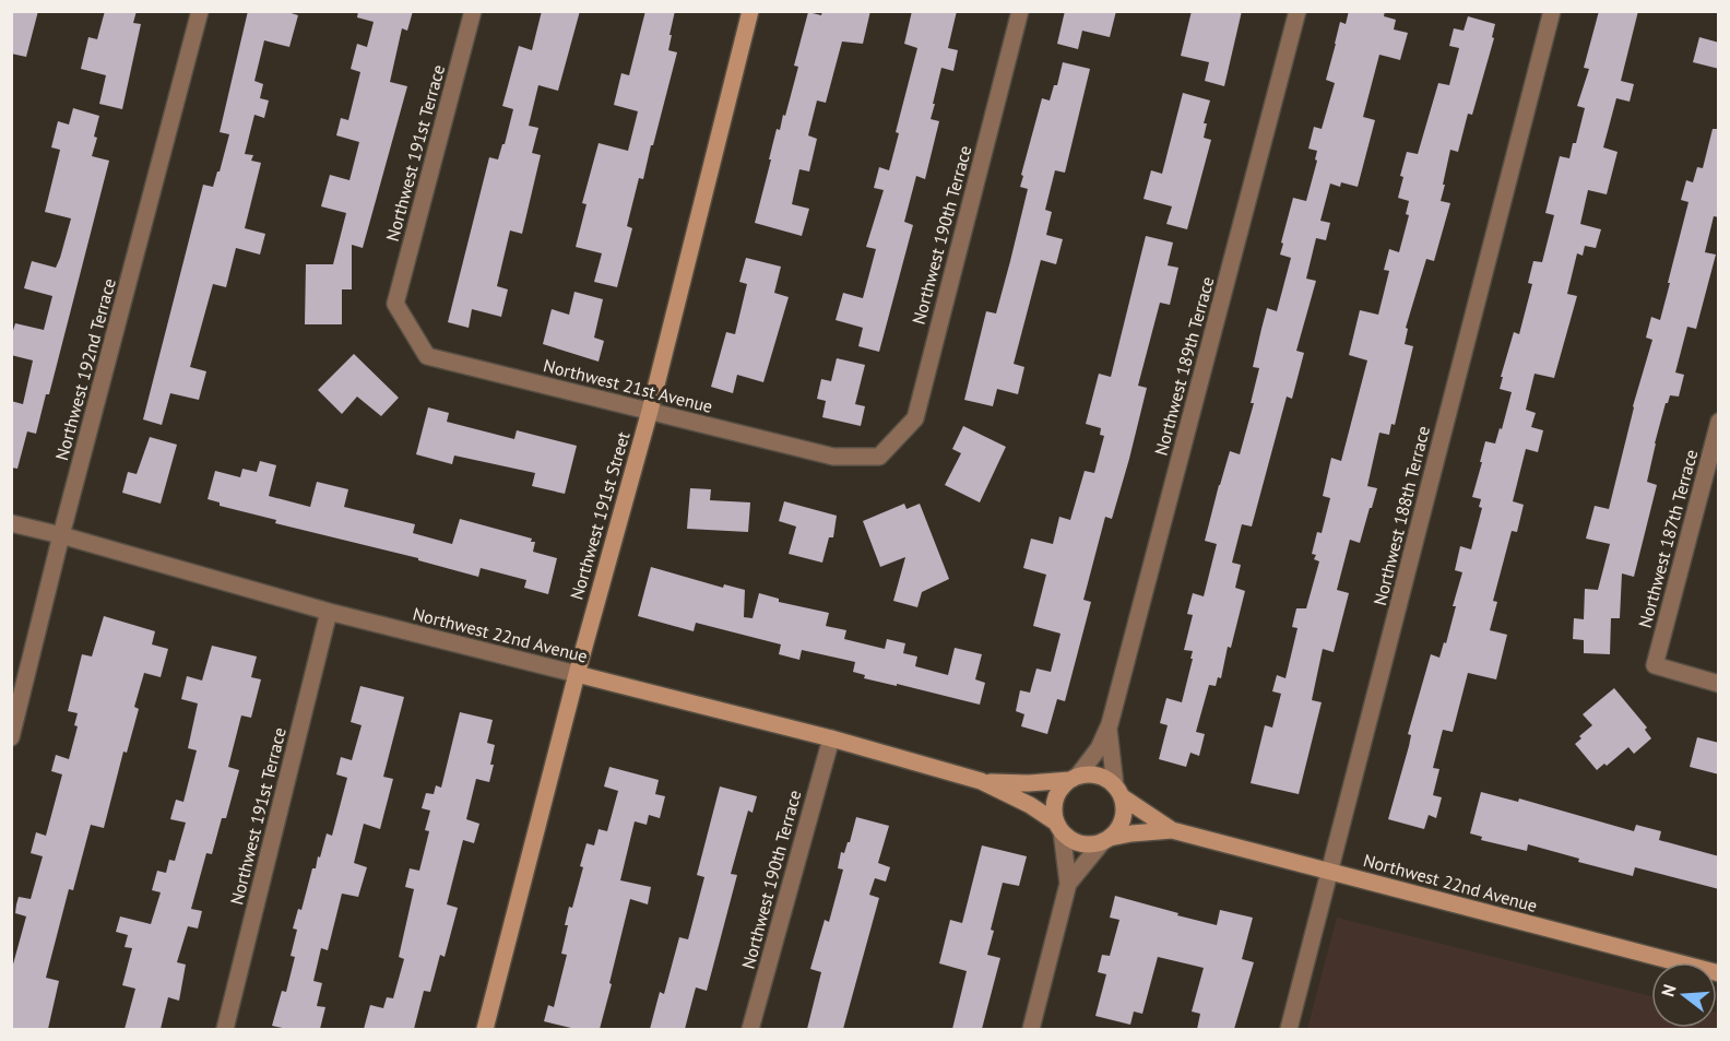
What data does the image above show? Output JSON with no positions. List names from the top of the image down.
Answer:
{
  "streets": {
    "street": [
      "Northwest 191st Terrace",
      "Northwest 190th Terrace",
      "Northwest 189th Terrace",
      "Northwest 192nd Terrace",
      "Northwest 21st Avenue",
      "Northwest 191st Street",
      "Northwest 188th Terrace",
      "Northwest 187th Terrace",
      "Northwest 22nd Avenue"
    ]
  },
  "crossings": [
    ["Northwest 191st Terrace", "Northwest 21st Avenue"],
    ["Northwest 191st Terrace", "Northwest 22nd Avenue"],
    ["Northwest 190th Terrace", "Northwest 21st Avenue"],
    ["Northwest 190th Terrace", "Northwest 22nd Avenue"],
    ["Northwest 189th Terrace", "Northwest 22nd Avenue"],
    ["Northwest 192nd Terrace", "Northwest 22nd Avenue"],
    ["Northwest 21st Avenue", "Northwest 191st Street"],
    ["Northwest 191st Street", "Northwest 22nd Avenue"],
    ["Northwest 188th Terrace", "Northwest 22nd Avenue"]
  ],
  "north": "left"
}
